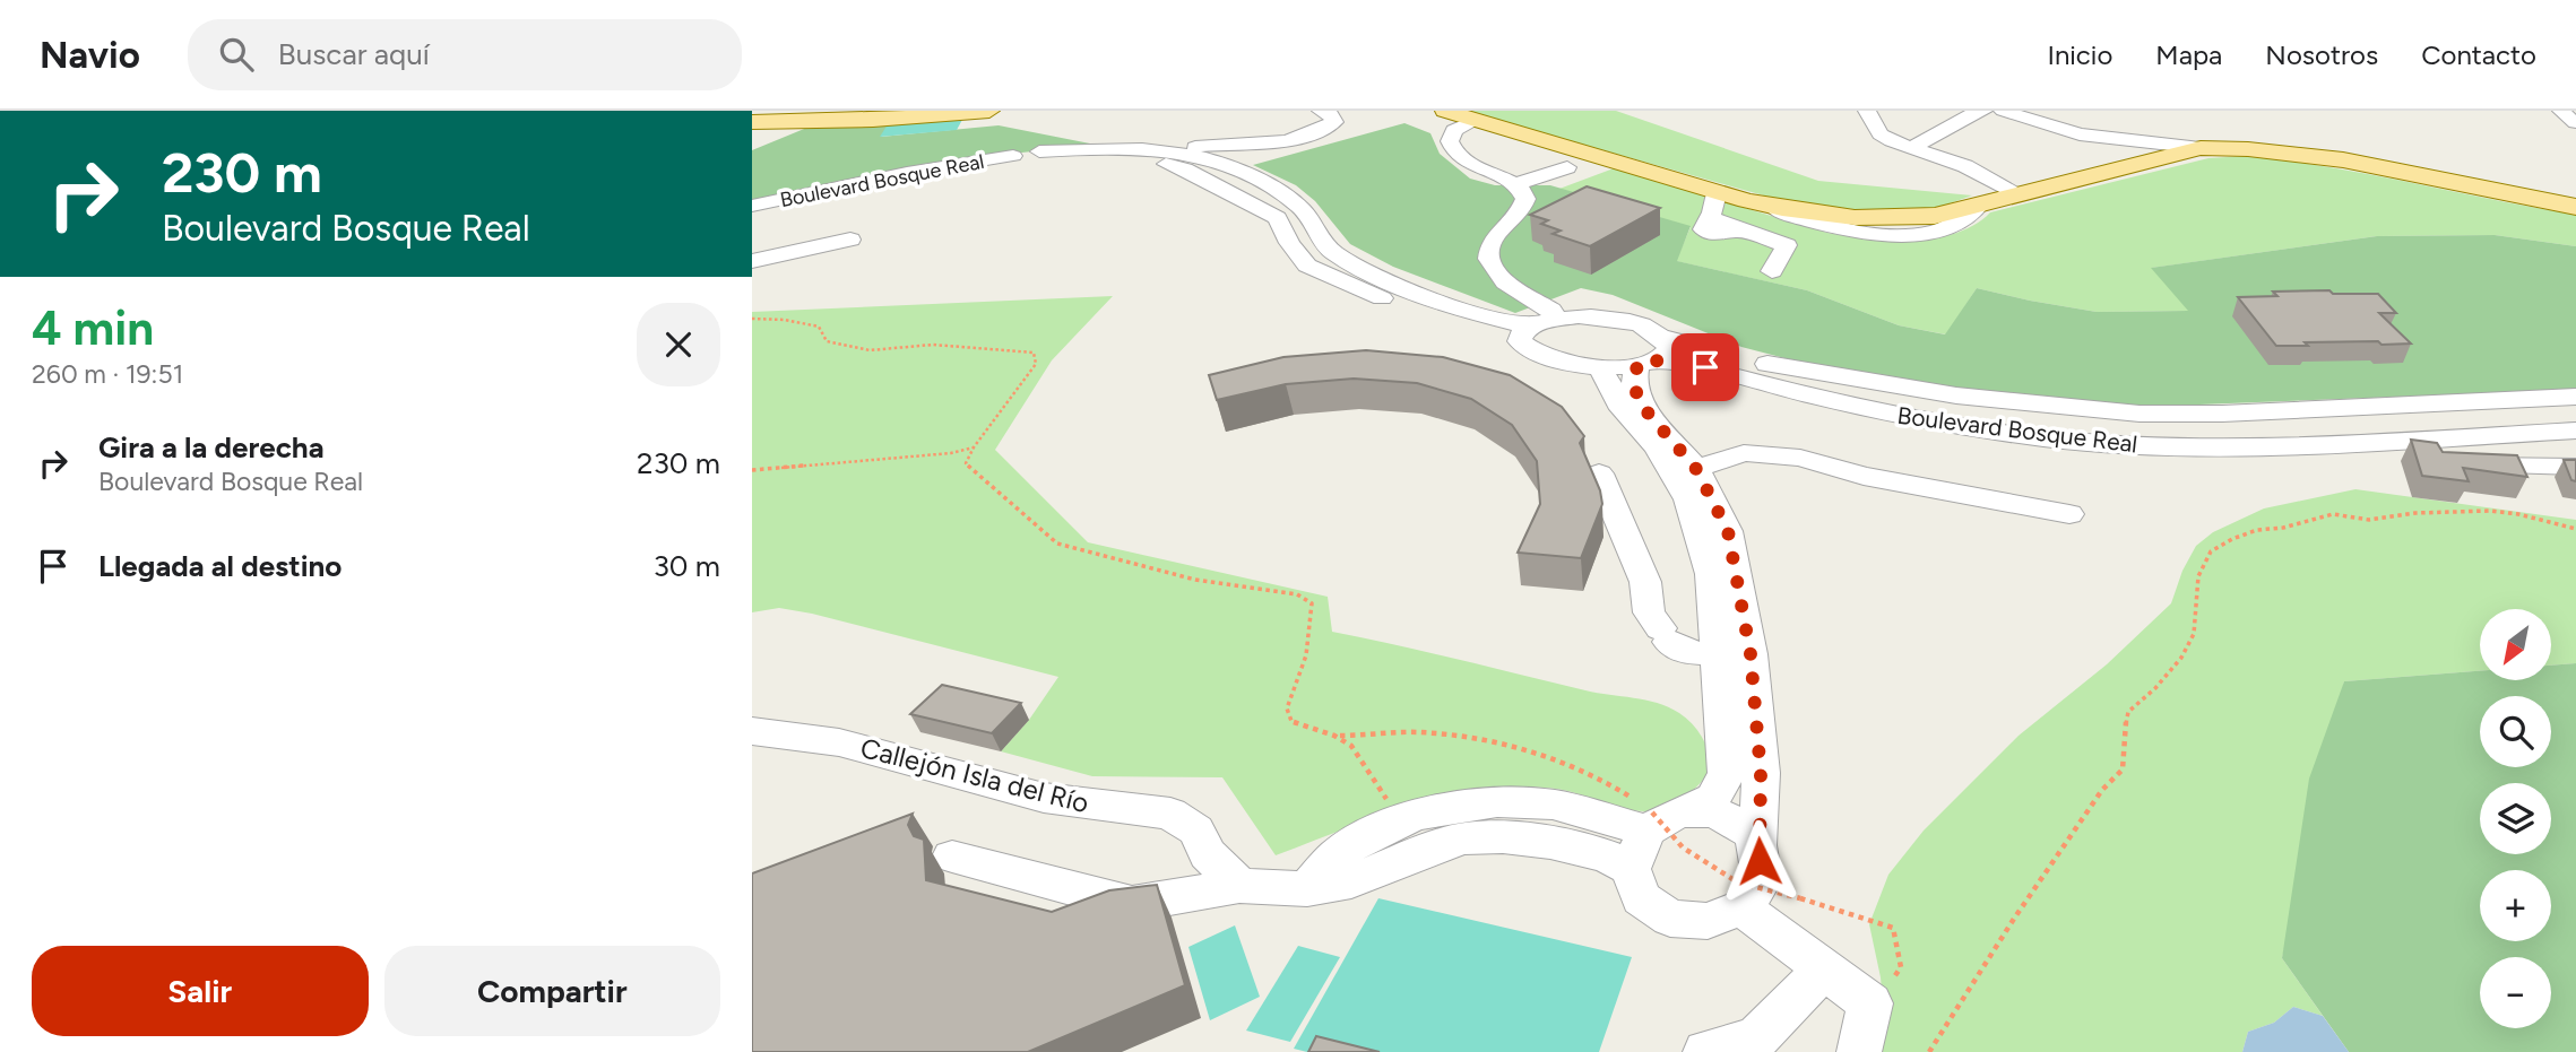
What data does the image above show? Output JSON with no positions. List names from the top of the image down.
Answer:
{
  "streets": {
    "street": ["Boulevard Bosque Real", "Callejón Isla del Río"]
  },
  "north": "bottom left",
  "page": {
    "header": "Navio",
    "search": "Buscar aquí",
    "nav": [
      "Inicio",
      "Mapa",
      "Nosotros",
      "Contacto"
    ],
    "turn": ["230 m", "Boulevard Bosque Real"],
    "heading": ["4 min", "260 m · 19:51"],
    "list": [
      {
        "name": "Gira a la derecha",
        "note": "Boulevard Bosque Real",
        "value": "230 m"
      },
      {
        "name": "Llegada al destino",
        "value": "30 m"
      }
    ],
    "map_buttons": ["+", "−"],
    "buttons": ["Salir", "Compartir"]
  }
}
